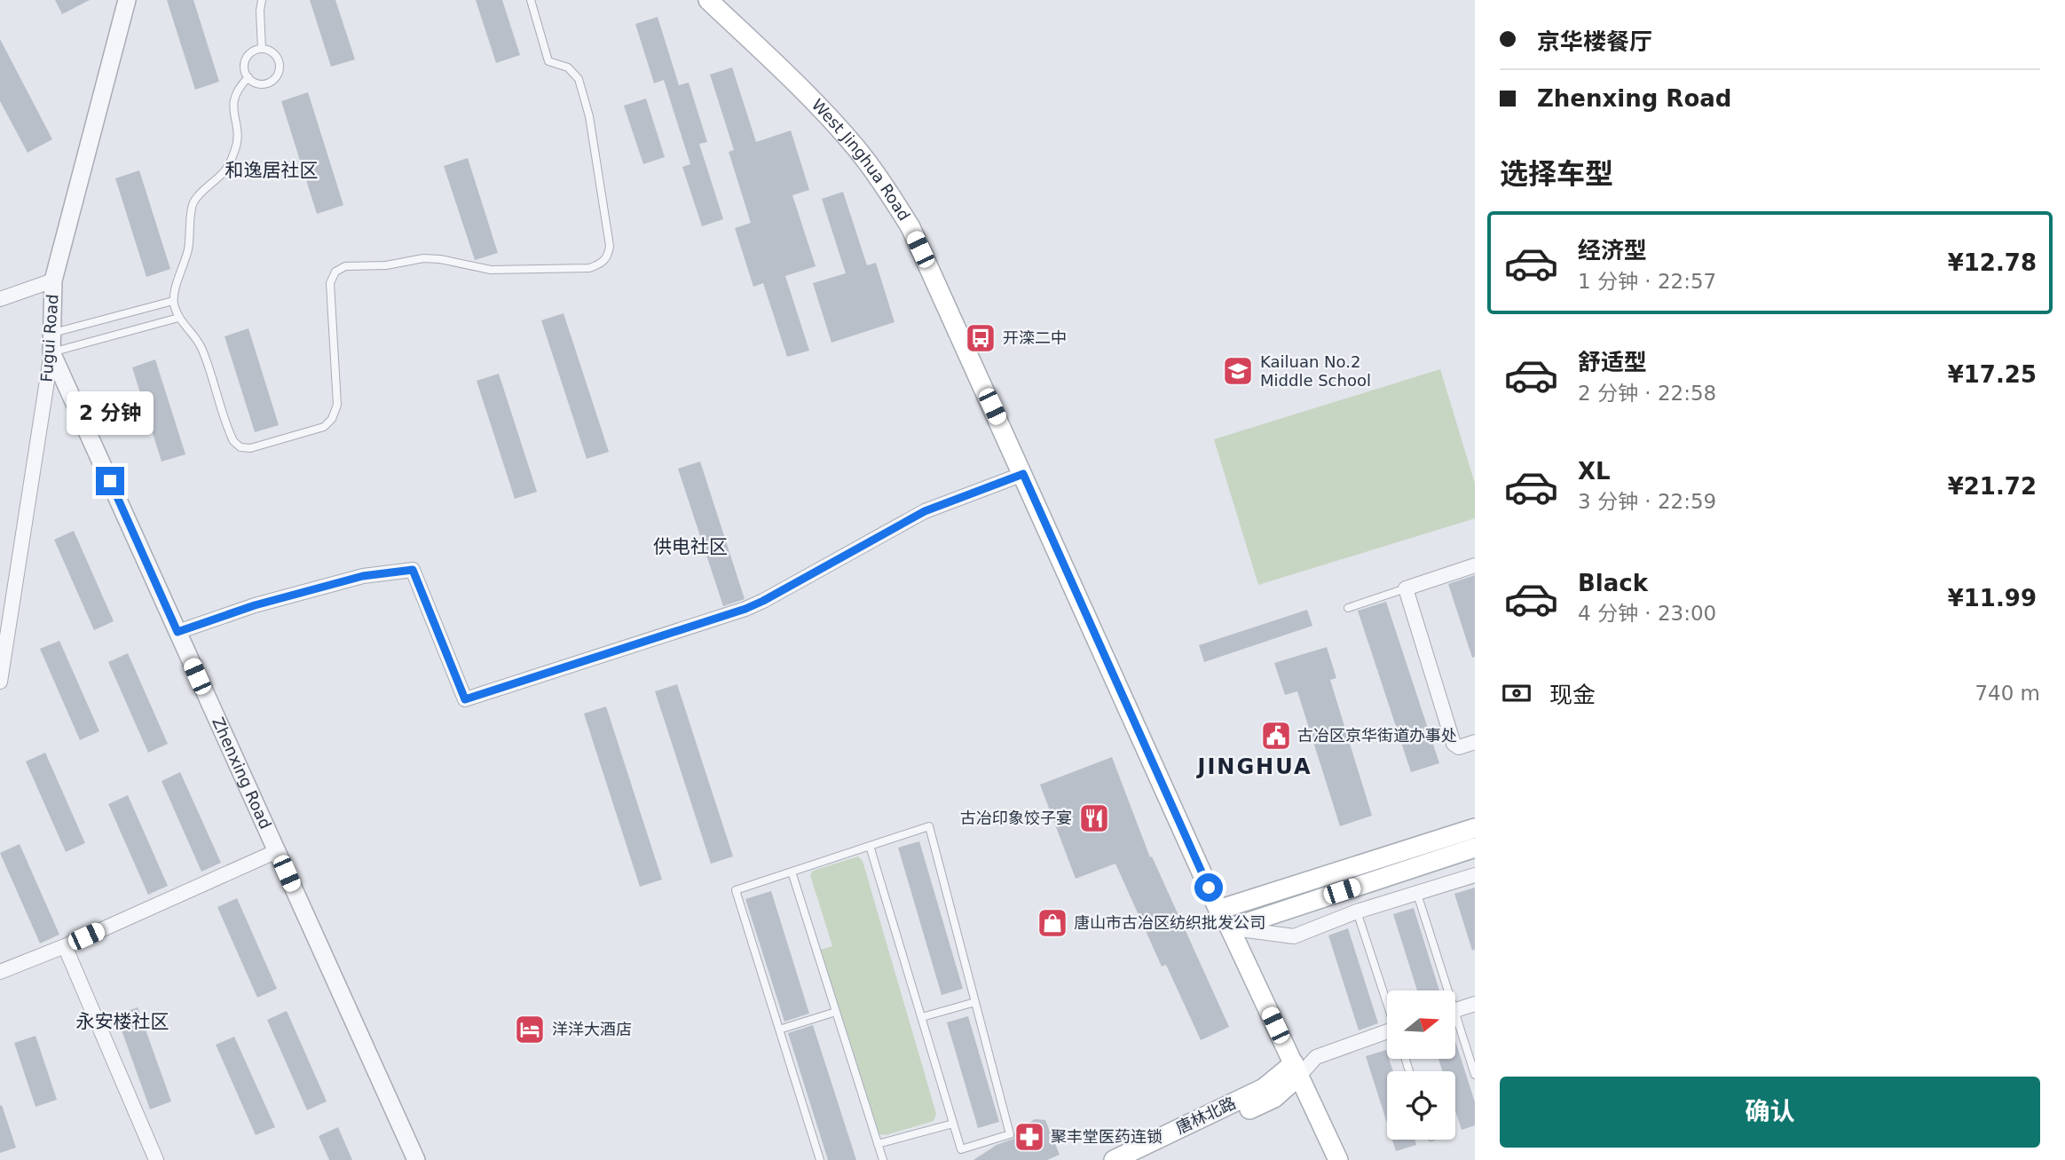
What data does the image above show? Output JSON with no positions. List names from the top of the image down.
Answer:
{
  "streets": {
    "main road": ["West Jinghua Road", "唐林北路"],
    "street": ["Fugui Road", "Zhenxing Road"]
  },
  "crossings": [
    ["West Jinghua Road", "唐林北路"],
    ["Fugui Road", "Zhenxing Road"]
  ],
  "districts": [
    "和逸居社区",
    "供电社区",
    "JINGHUA",
    "永安楼社区"
  ],
  "places": {
    "bus stop": ["开滦二中"],
    "school or university": ["Kailuan No.2 Middle School"],
    "public building": ["古冶区京华街道办事处"],
    "restaurant": ["古冶印象饺子宴"],
    "shop": ["唐山市古冶区纺织批发公司"],
    "hotel": ["洋洋大酒店"],
    "pharmacy": ["聚丰堂医药连锁"]
  },
  "north": "right",
  "page": {
    "banner": ["京华楼餐厅", "Zhenxing Road"],
    "heading": "选择车型",
    "list": [
      {
        "name": "经济型",
        "note": "1 分钟 · 22:57",
        "value": "¥12.78"
      },
      {
        "name": "舒适型",
        "note": "2 分钟 · 22:58",
        "value": "¥17.25"
      },
      {
        "name": "XL",
        "note": "3 分钟 · 22:59",
        "value": "¥21.72"
      },
      {
        "name": "Black",
        "note": "4 分钟 · 23:00",
        "value": "¥11.99"
      }
    ],
    "bubble": "2 分钟",
    "pay": ["现金", "740 m"],
    "buttons": "确认"
  }
}
